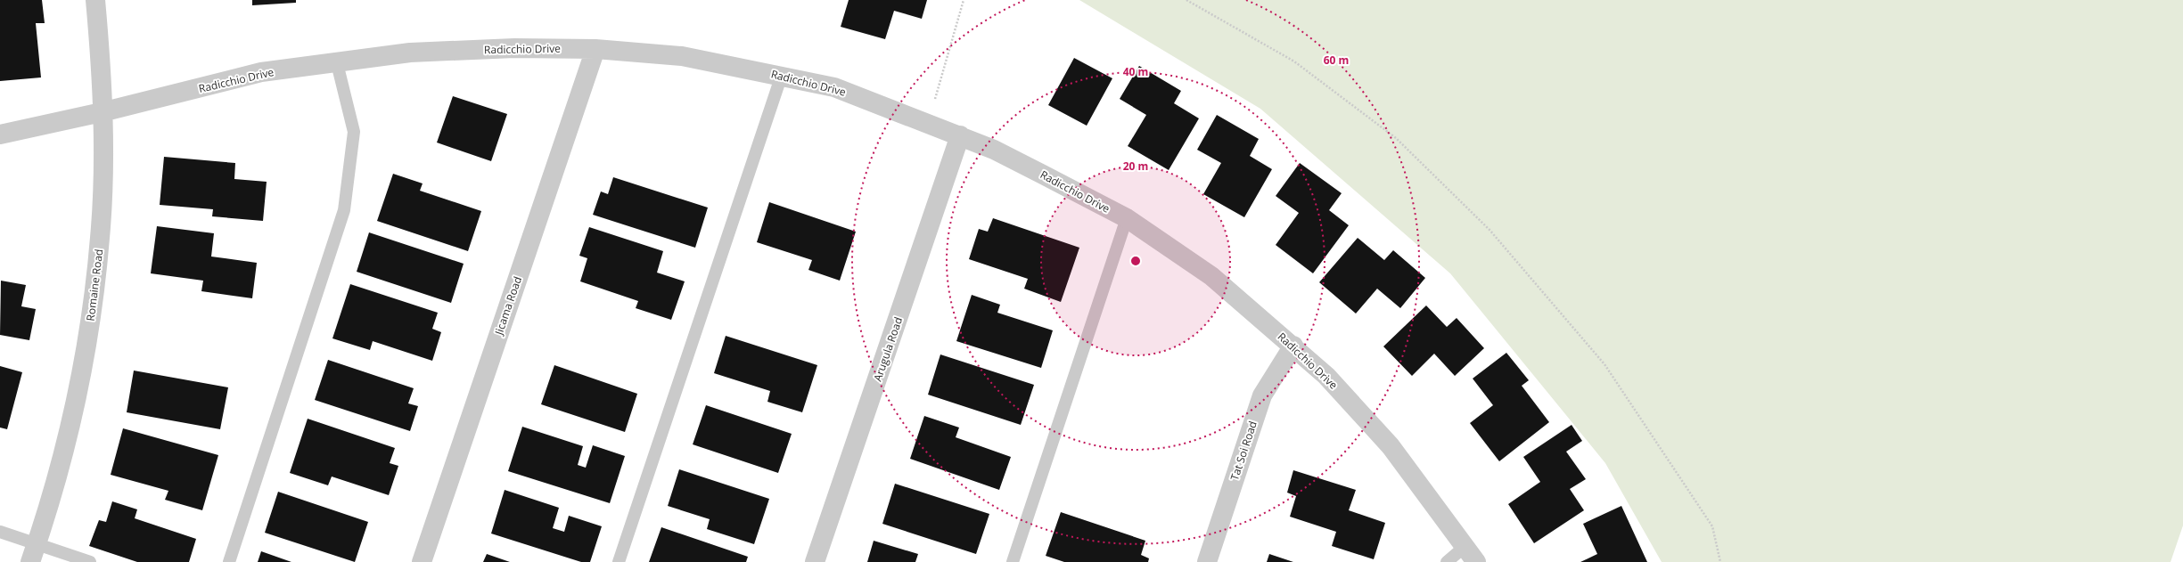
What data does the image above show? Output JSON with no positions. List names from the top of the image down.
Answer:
{
  "streets": {
    "street": [
      "Radicchio Drive",
      "Romaine Road",
      "Jicama Road",
      "Arugula Road",
      "Tat Soi Road"
    ]
  },
  "crossings": [
    ["Radicchio Drive", "Romaine Road"],
    ["Radicchio Drive", "Jicama Road"],
    ["Radicchio Drive", "Arugula Road"],
    ["Radicchio Drive", "Tat Soi Road"]
  ],
  "rings": ["60 m", "40 m", "20 m"]
}
